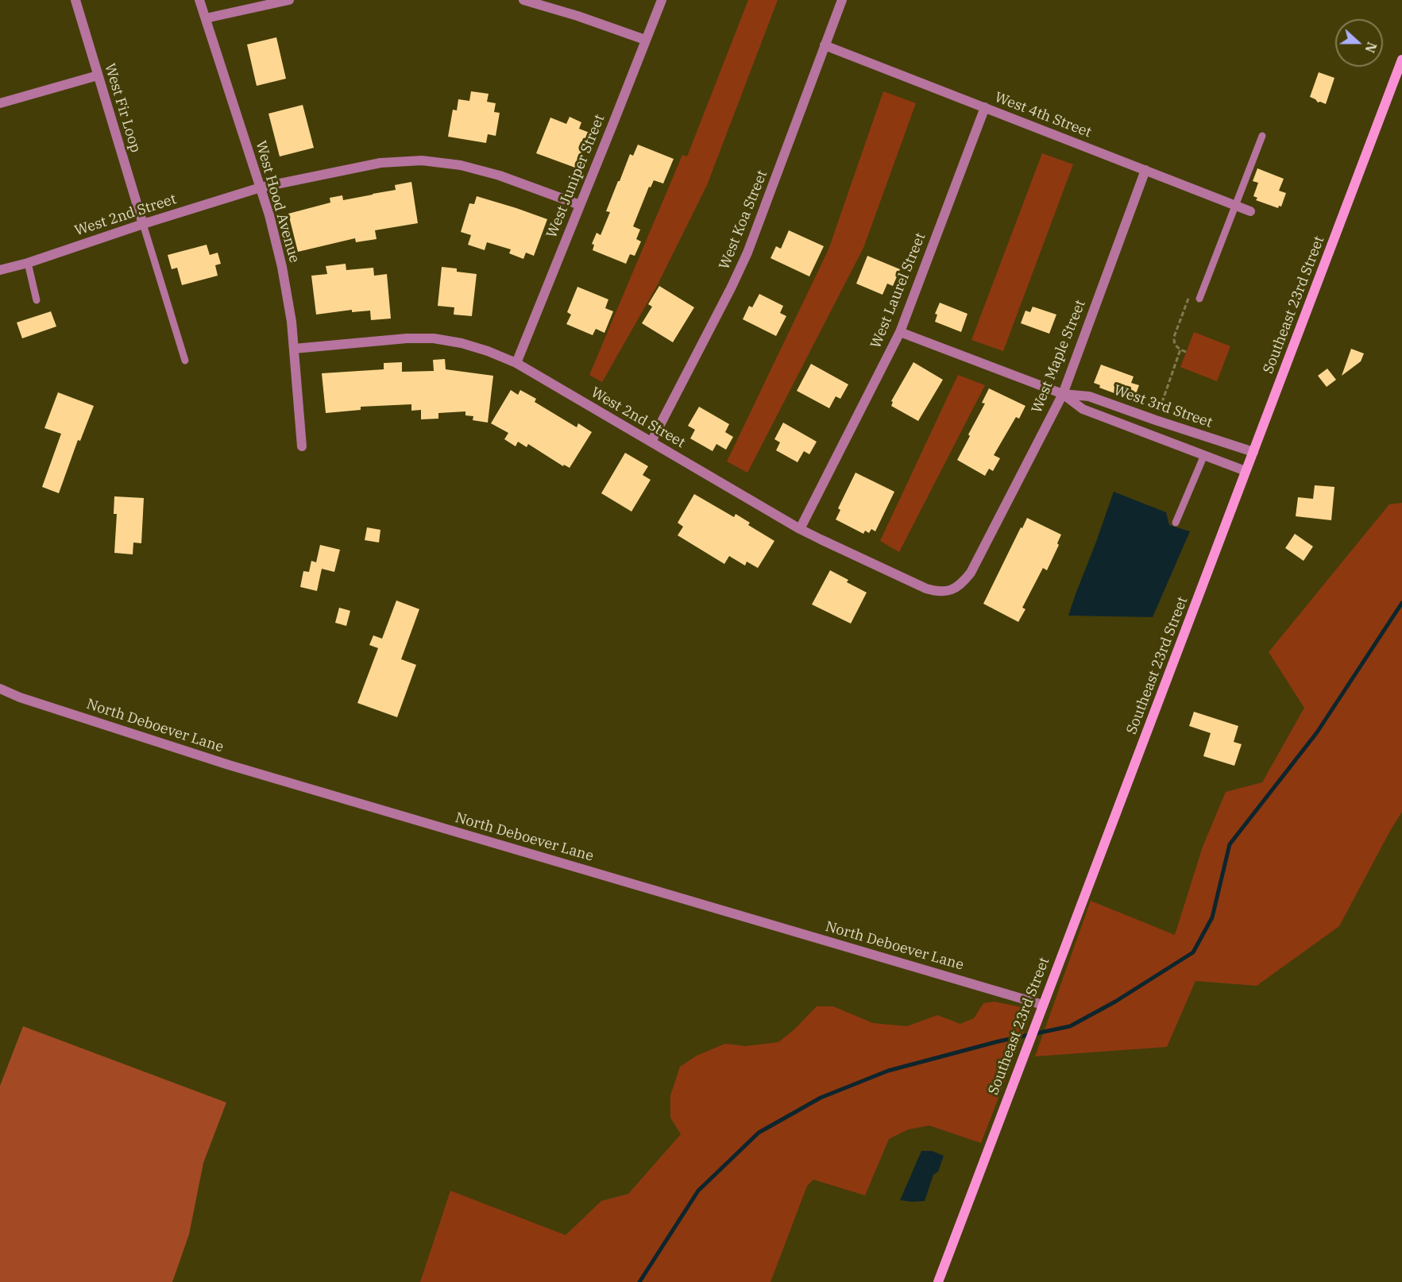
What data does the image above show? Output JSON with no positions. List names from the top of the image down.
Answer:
{
  "streets": {
    "street": [
      "West Fir Loop",
      "West 4th Street",
      "West Juniper Street",
      "West Hood Avenue",
      "West 2nd Street",
      "West Koa Street",
      "West Laurel Street",
      "Southeast 23rd Street",
      "West Maple Street",
      "West 3rd Street",
      "North Deboever Lane"
    ]
  },
  "crossings": [
    ["West Fir Loop", "West 2nd Street"],
    ["West 4th Street", "West Koa Street"],
    ["West 4th Street", "West Laurel Street"],
    ["West 4th Street", "West Maple Street"],
    ["West Juniper Street", "West 2nd Street"],
    ["West Hood Avenue", "West 2nd Street"],
    ["West 2nd Street", "West Koa Street"],
    ["West 2nd Street", "West Laurel Street"],
    ["West 2nd Street", "West Maple Street"],
    ["West Laurel Street", "West 3rd Street"],
    ["Southeast 23rd Street", "West 3rd Street"],
    ["Southeast 23rd Street", "North Deboever Lane"],
    ["West Maple Street", "West 3rd Street"]
  ],
  "north": "right"
}
